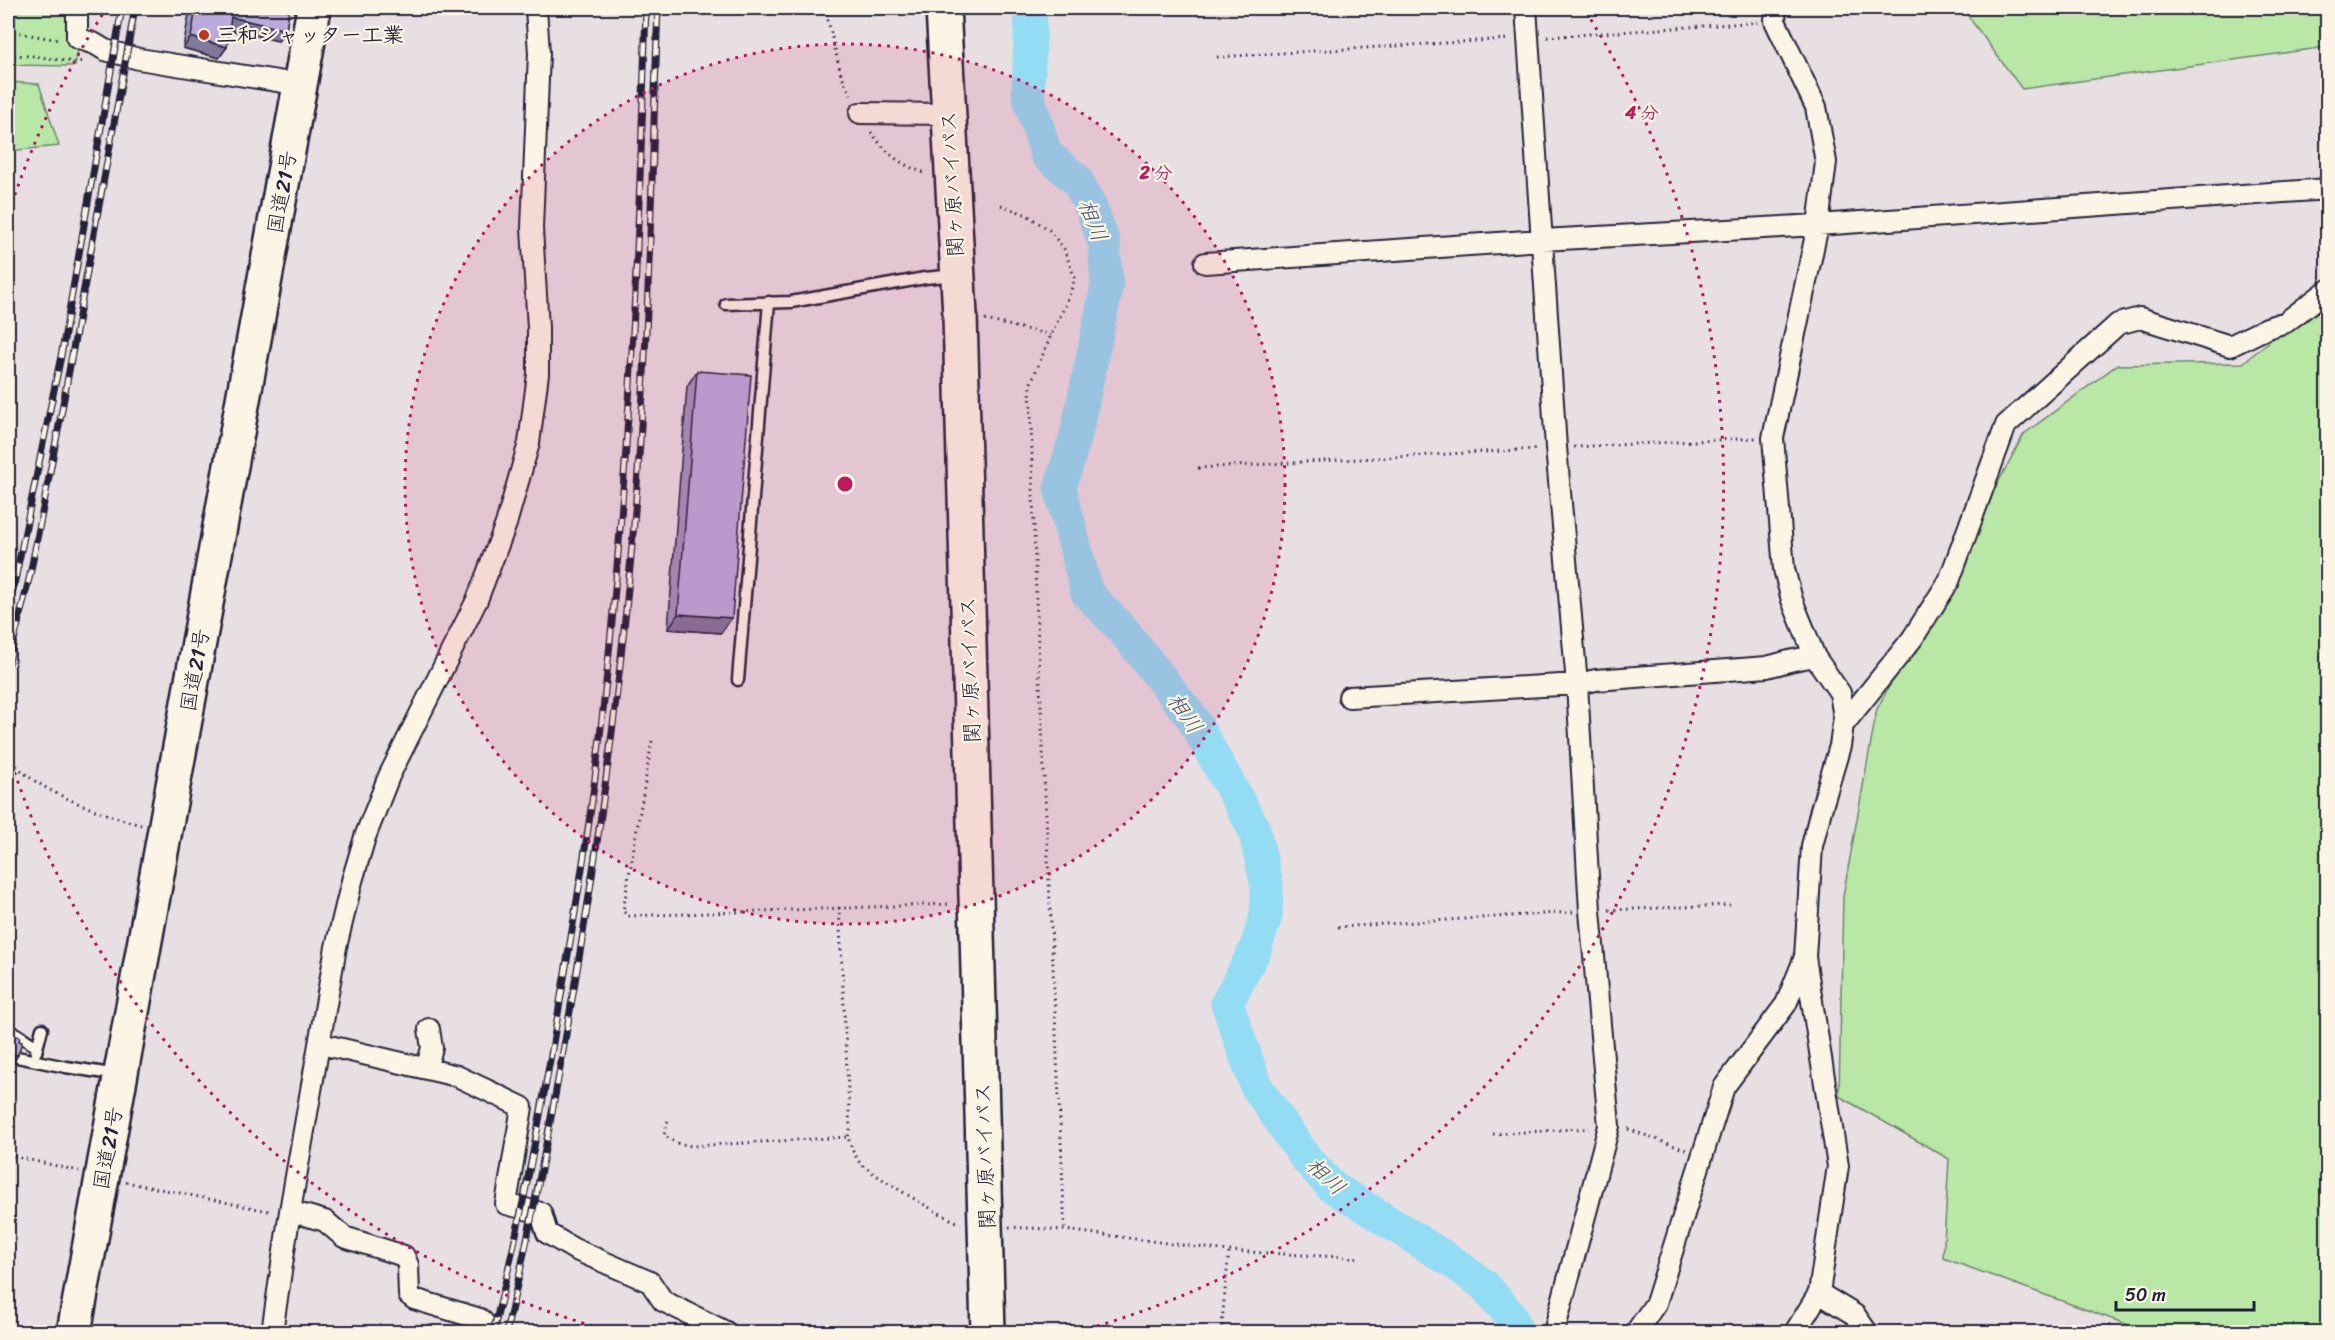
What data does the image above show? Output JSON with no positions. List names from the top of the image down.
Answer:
{
  "streets": {
    "highway": ["関ヶ原バイパス", "国道21号"]
  },
  "water": ["相川"],
  "places": ["三和シャッター工業"],
  "scale_bar": "50 m",
  "rings": ["4 分", "2 分"]
}
